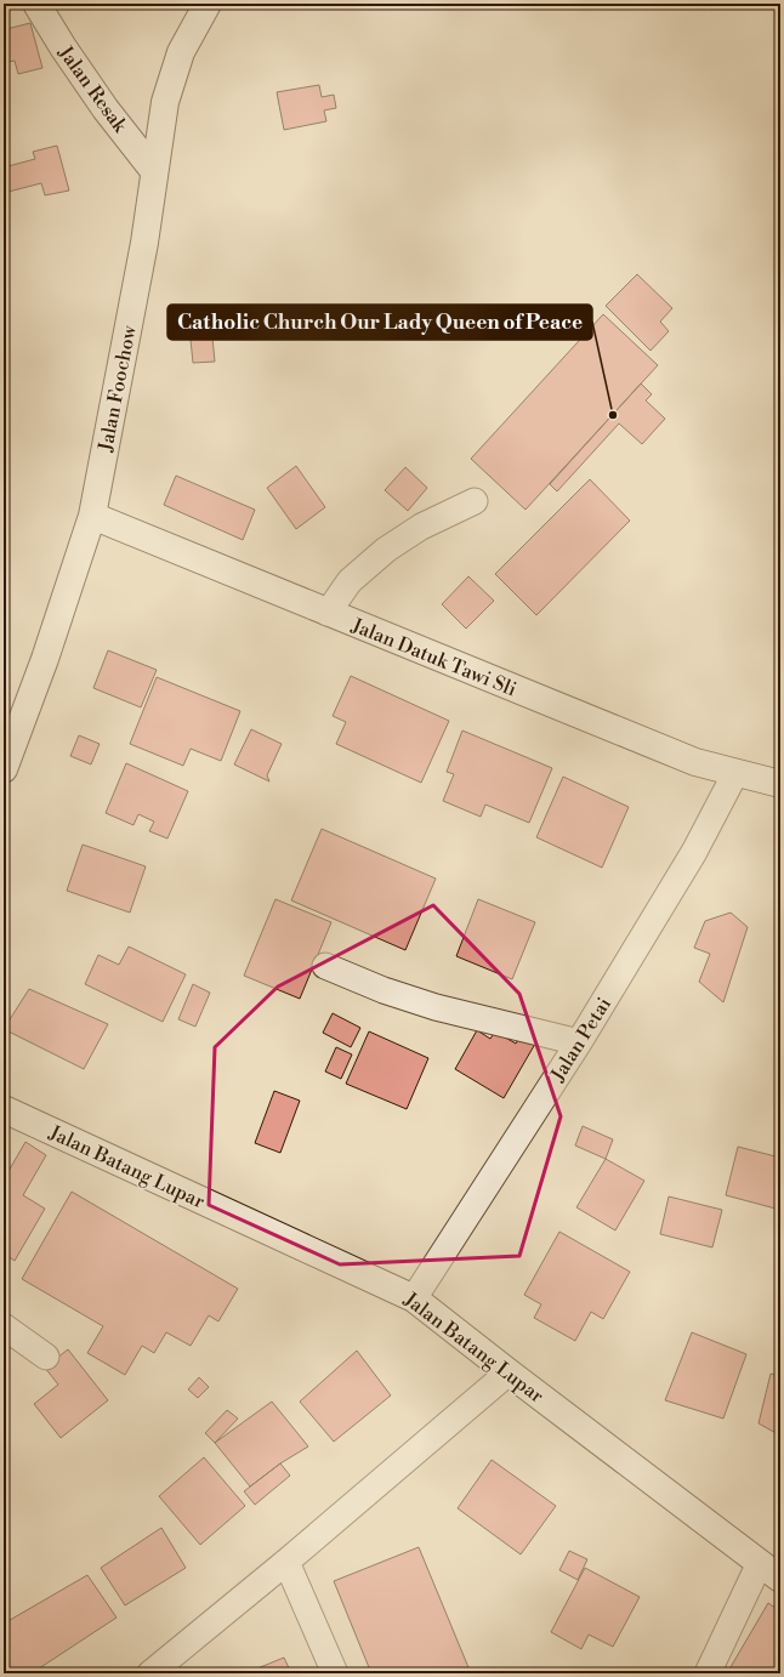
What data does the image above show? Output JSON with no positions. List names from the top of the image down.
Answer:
{
  "streets": {
    "street": [
      "Jalan Resak",
      "Jalan Foochow",
      "Jalan Datuk Tawi Sli",
      "Jalan Petai",
      "Jalan Batang Lupar"
    ]
  },
  "crossings": [
    ["Jalan Resak", "Jalan Foochow"],
    ["Jalan Foochow", "Jalan Datuk Tawi Sli"],
    ["Jalan Datuk Tawi Sli", "Jalan Petai"],
    ["Jalan Petai", "Jalan Batang Lupar"]
  ],
  "places": ["Catholic Church Our Lady Queen of Peace"]
}
